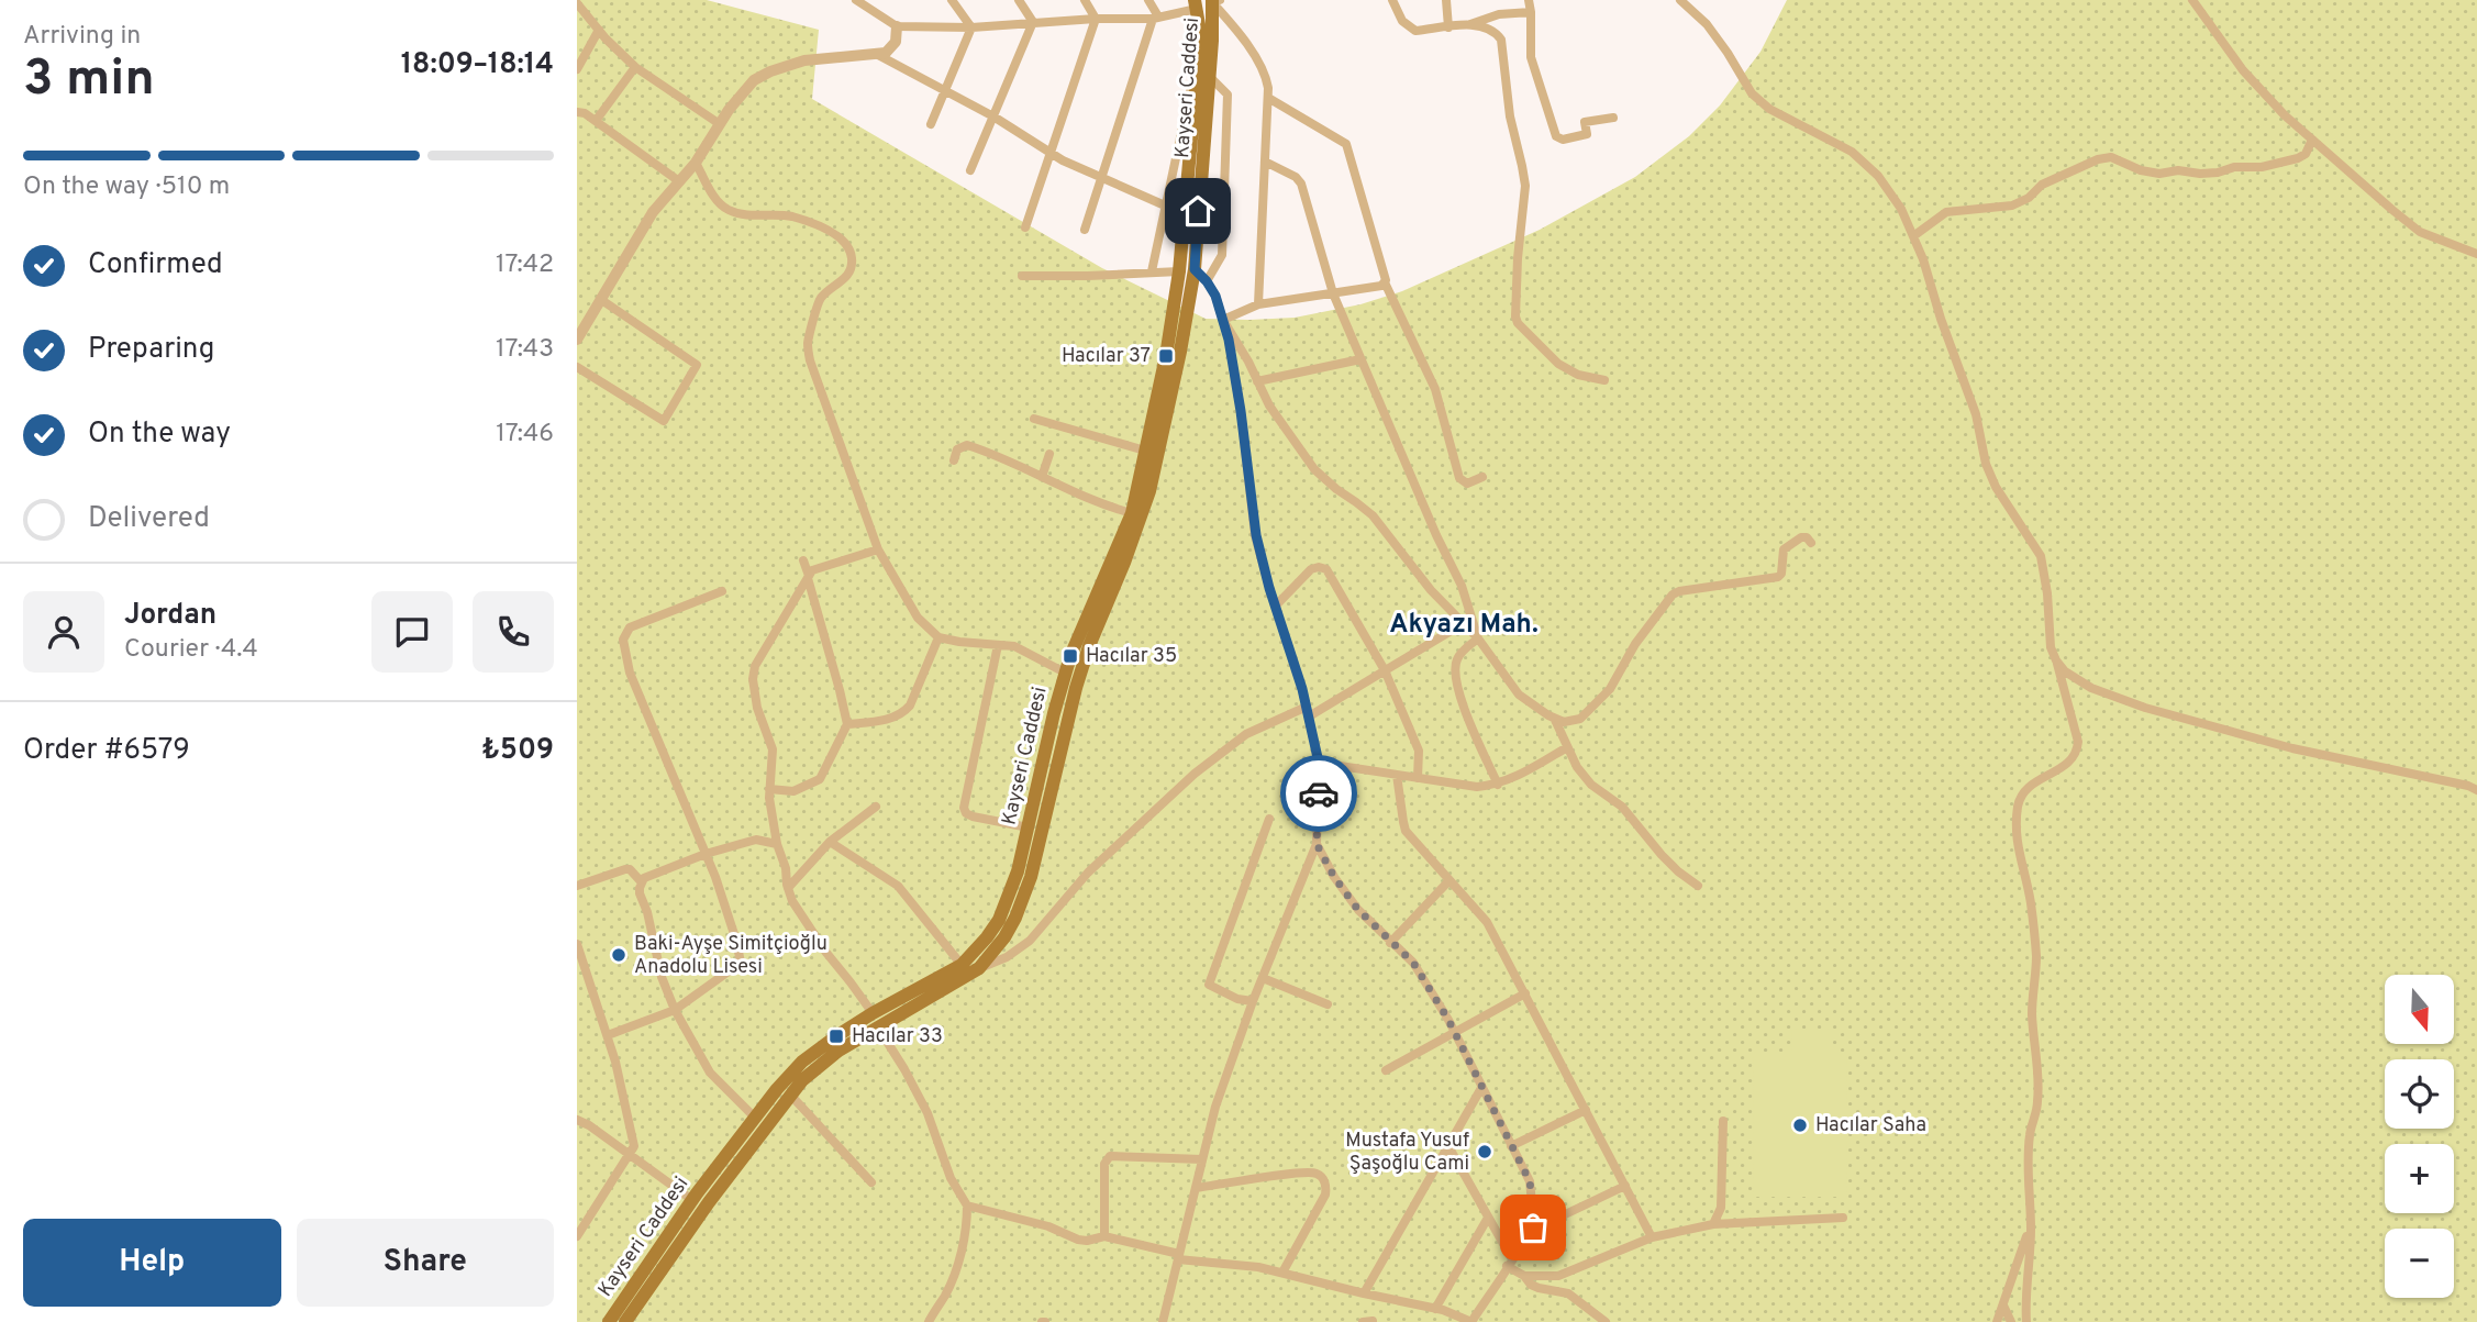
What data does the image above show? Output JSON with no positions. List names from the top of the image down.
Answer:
{
  "streets": {
    "main road": ["Kayseri Caddesi"]
  },
  "districts": ["Akyazı Mah."],
  "places": {
    "transit": ["Hacılar 37", "Hacılar 35", "Hacılar 33"],
    "other": ["Baki-Ayşe Simitçioğlu Anadolu Lisesi", "Hacılar Saha", "Mustafa Yusuf Şaşoğlu Cami"]
  },
  "north": "bottom",
  "page": {
    "heading": ["3 min", "Arriving in", "18:09–18:14"],
    "panel": [
      "Jordan",
      "Courier · 4.4",
      "Order #6579",
      "₺509"
    ],
    "bar": "On the way · 510 m",
    "list": [
      ["Confirmed", "17:42"],
      ["Preparing", "17:43"],
      ["On the way", "17:46"],
      "Delivered"
    ],
    "map_buttons": ["+", "−"],
    "buttons": ["Help", "Share"]
  }
}
